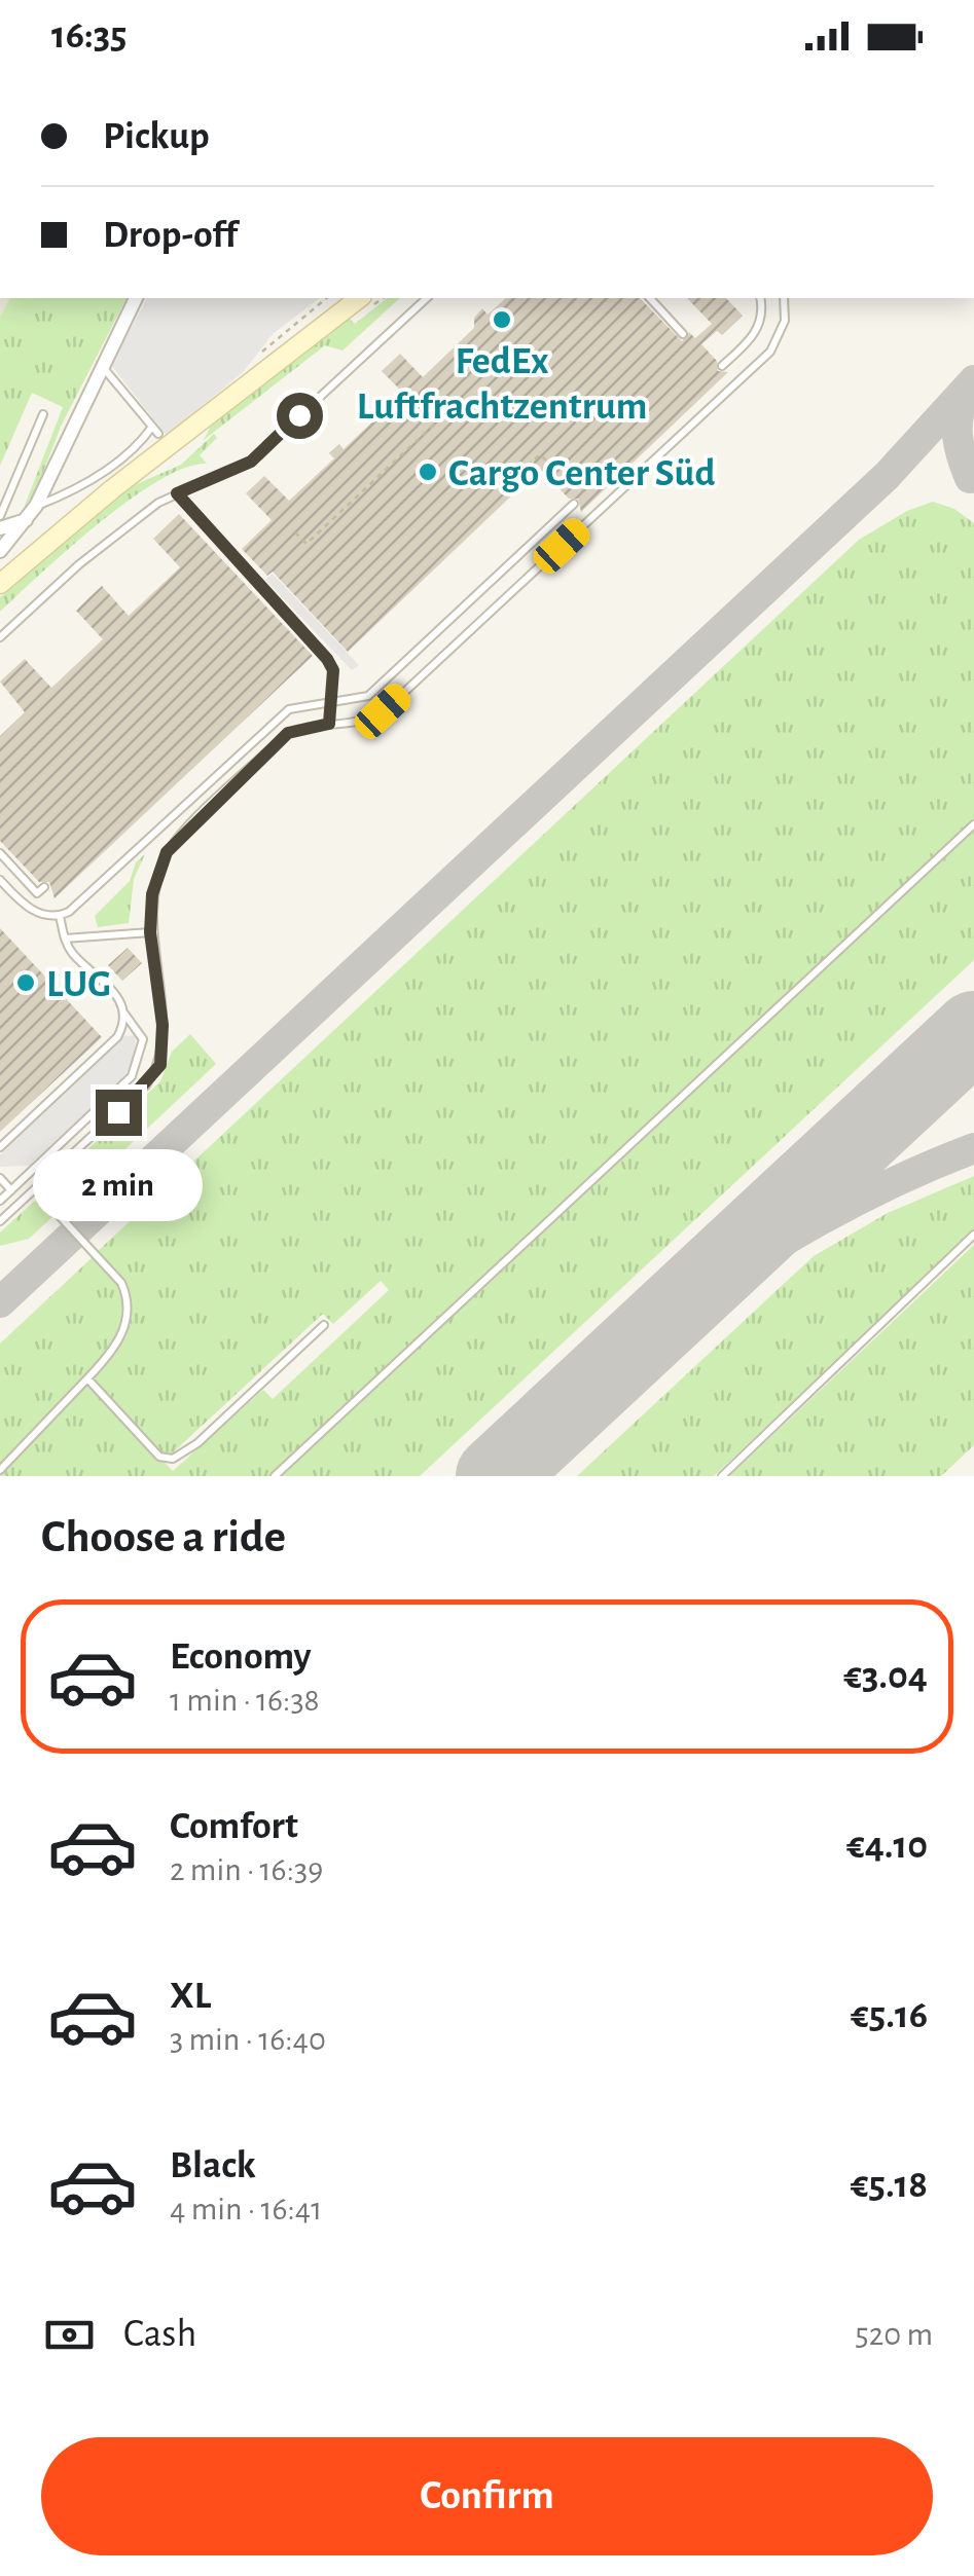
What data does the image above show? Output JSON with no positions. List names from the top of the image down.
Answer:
{
  "places": ["FedEx Luftfrachtzentrum", "Cargo Center Süd", "LUG"],
  "page": {
    "status": "16:35",
    "banner": ["Pickup", "Drop-off"],
    "bubble": "2 min",
    "heading": "Choose a ride",
    "list": [
      {
        "name": "Economy",
        "note": "1 min · 16:38",
        "value": "€3.04"
      },
      {
        "name": "Comfort",
        "note": "2 min · 16:39",
        "value": "€4.10"
      },
      {
        "name": "XL",
        "note": "3 min · 16:40",
        "value": "€5.16"
      },
      {
        "name": "Black",
        "note": "4 min · 16:41",
        "value": "€5.18"
      }
    ],
    "pay": ["Cash", "520 m"],
    "buttons": "Confirm"
  }
}
